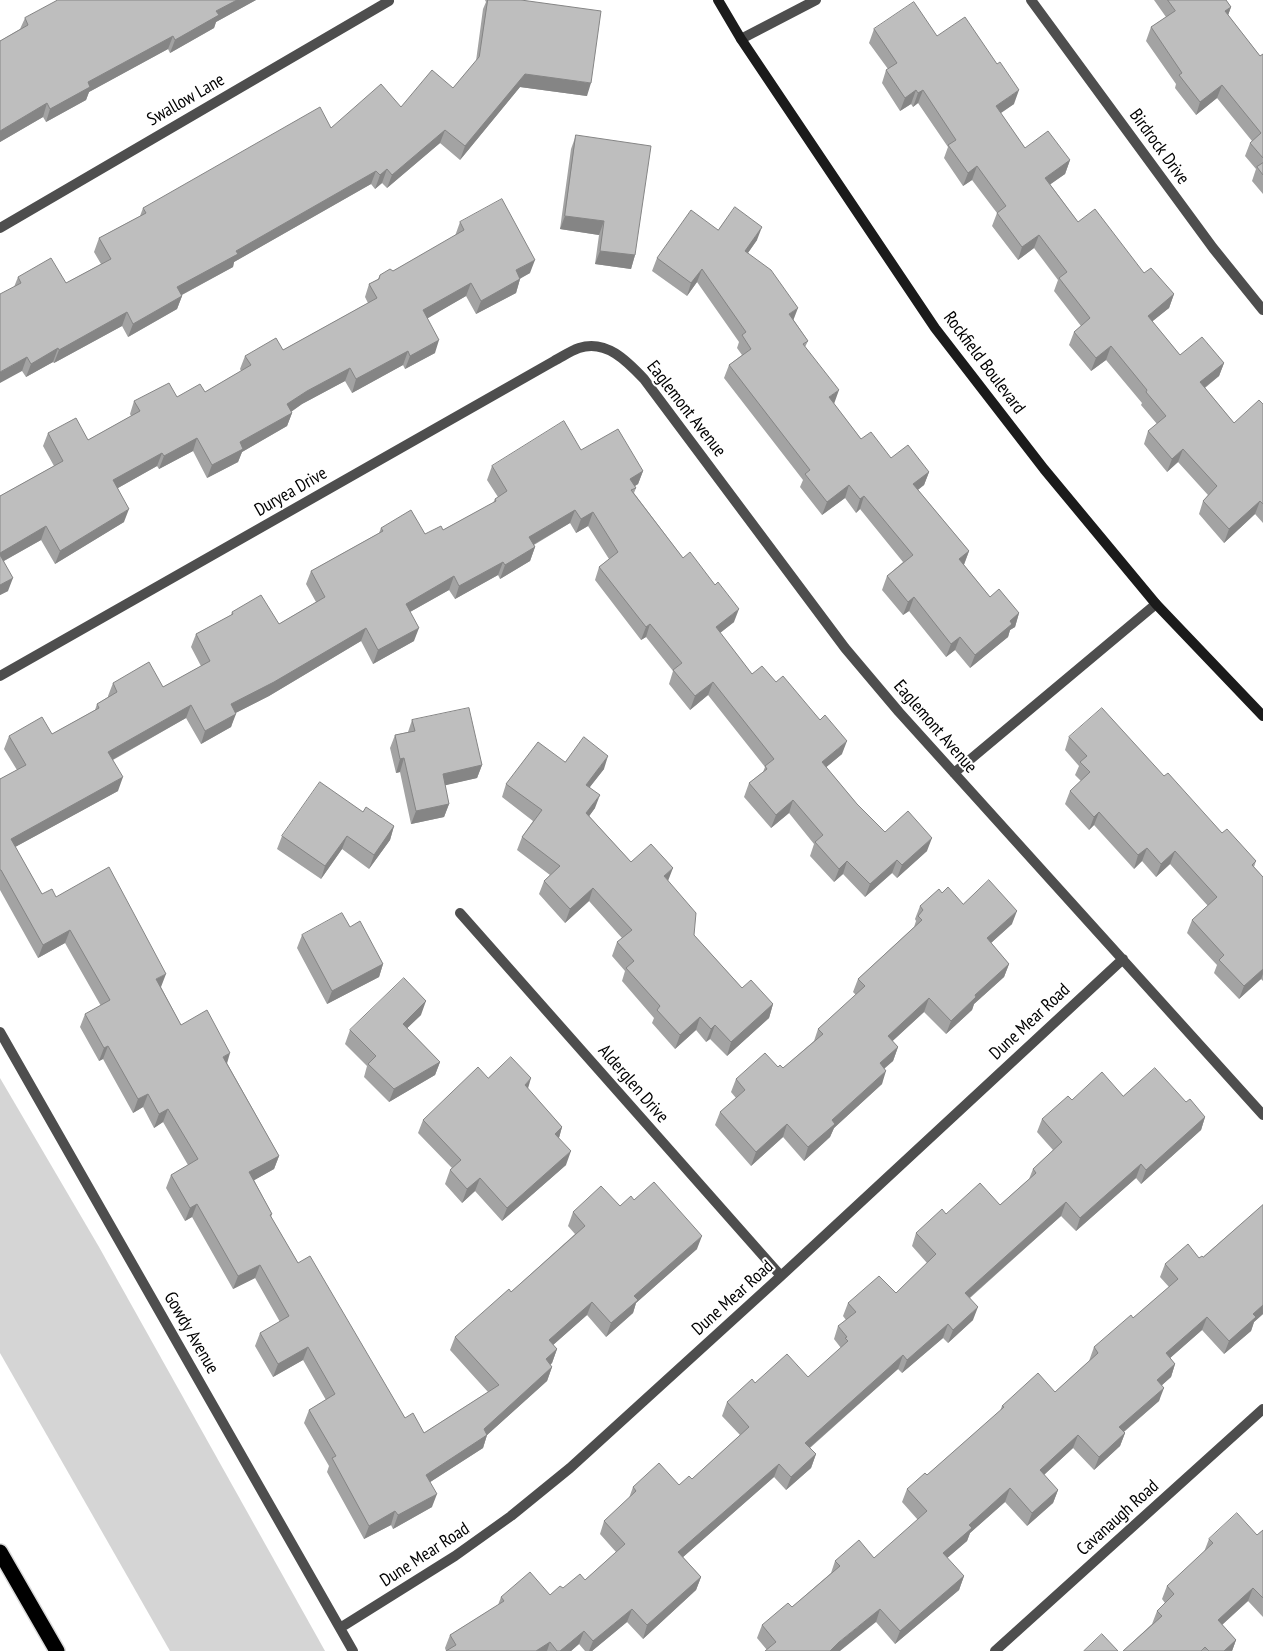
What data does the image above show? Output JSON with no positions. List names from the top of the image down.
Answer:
{
  "streets": {
    "main road": ["Rockfield Boulevard"],
    "street": [
      "Swallow Lane",
      "Birdrock Drive",
      "Eaglemont Avenue",
      "Duryea Drive",
      "Dune Mear Road",
      "Alderglen Drive",
      "Gowdy Avenue",
      "Cavanaugh Road"
    ]
  },
  "crossings": [
    ["Eaglemont Avenue", "Duryea Drive"],
    ["Eaglemont Avenue", "Dune Mear Road"],
    ["Dune Mear Road", "Alderglen Drive"],
    ["Dune Mear Road", "Gowdy Avenue"]
  ]
}
